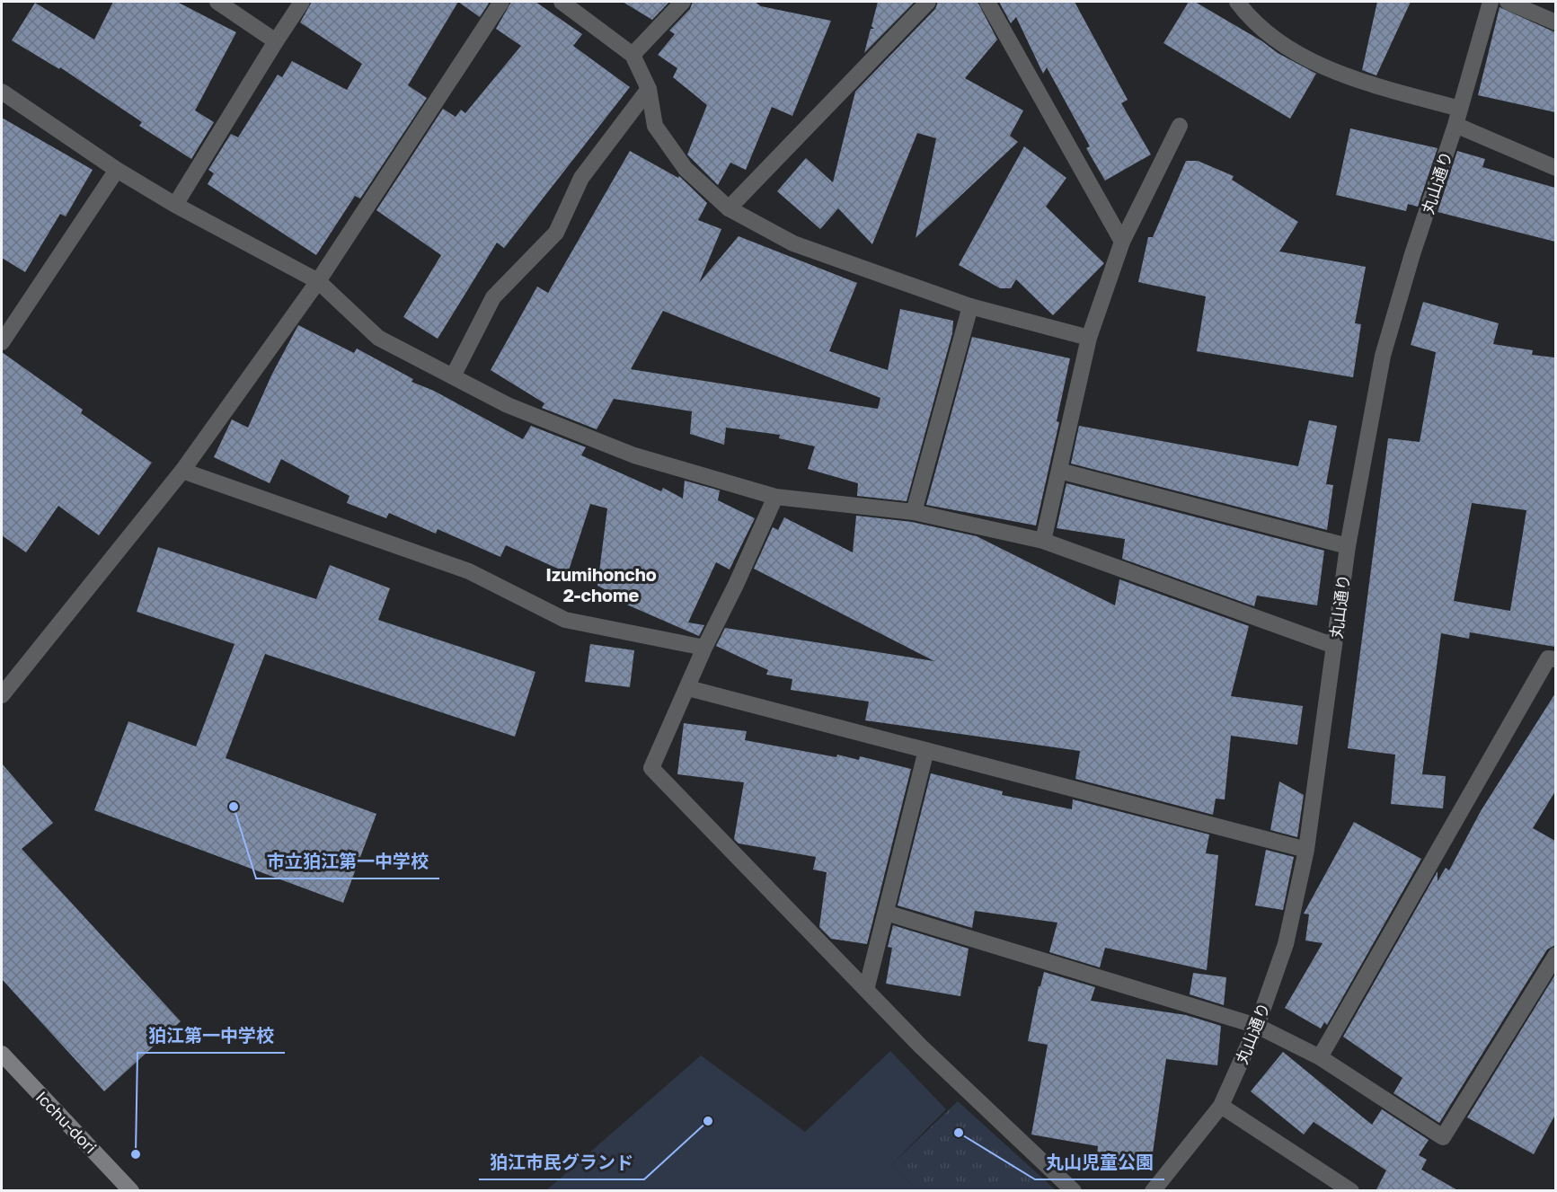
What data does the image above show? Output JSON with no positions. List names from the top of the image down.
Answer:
{
  "streets": {
    "street": ["丸山通り", "Icchu-dori"]
  },
  "districts": ["Izumihoncho 2-chome"],
  "places": [
    "市立狛江第一中学校",
    "狛江市民グランド",
    "丸山児童公園",
    "狛江第一中学校"
  ]
}
